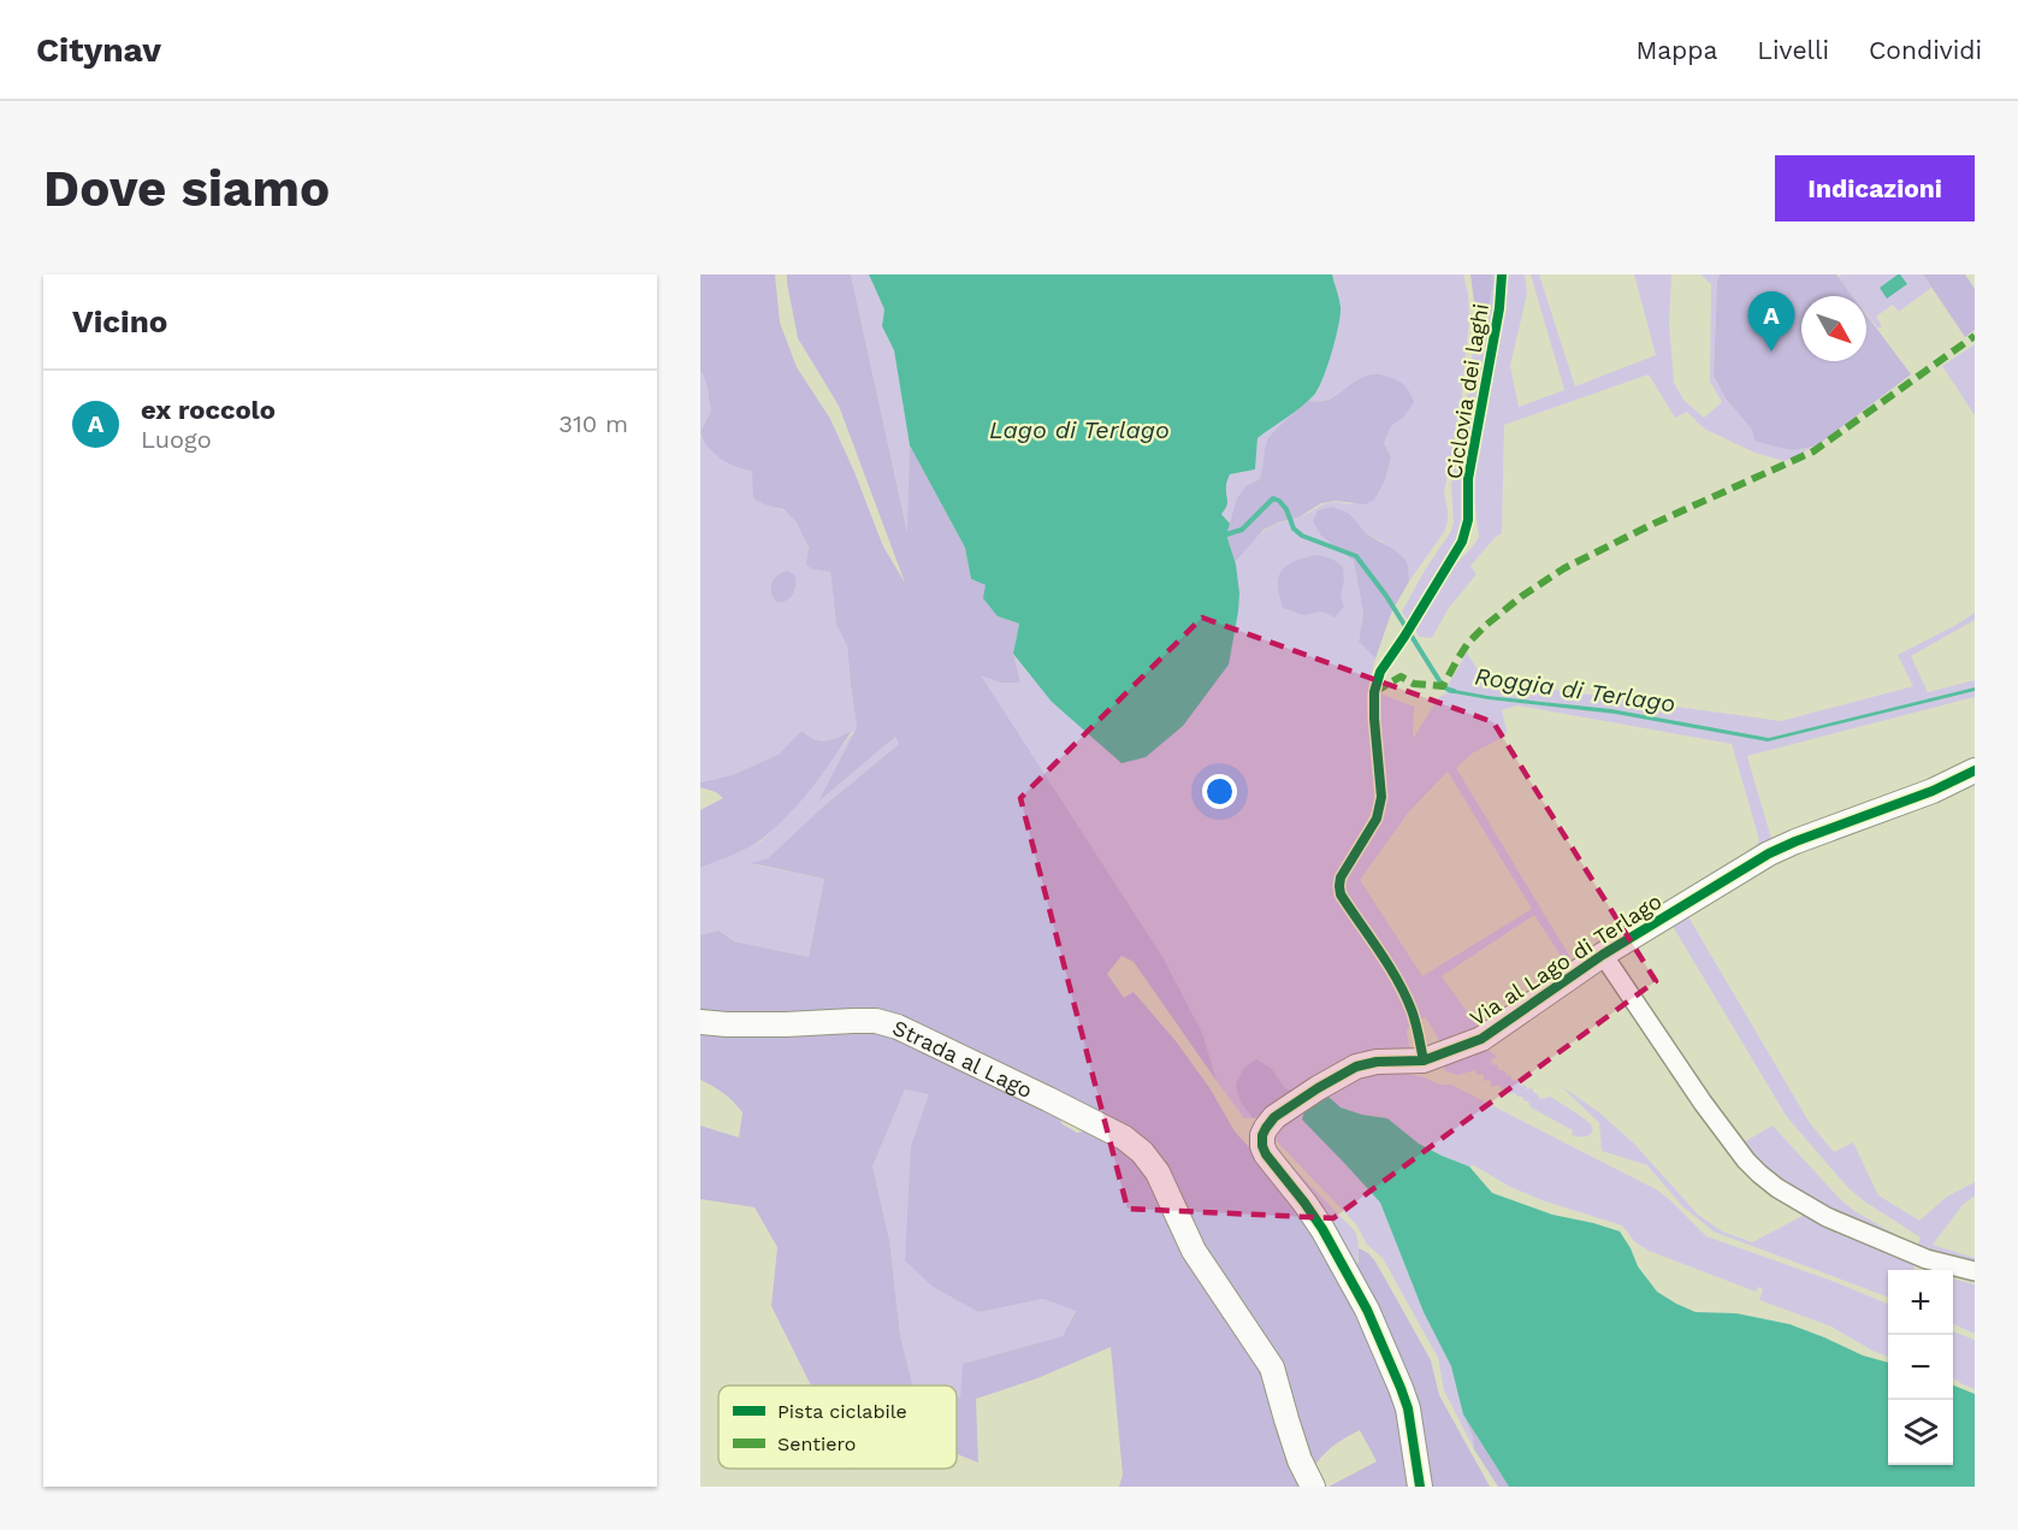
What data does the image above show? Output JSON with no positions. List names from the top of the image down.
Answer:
{
  "streets": {
    "street": ["Via al Lago di Terlago", "Strada al Lago"],
    "cycle path": ["Ciclovia dei laghi"]
  },
  "water": ["Lago di Terlago", "Roggia di Terlago"],
  "legend": ["Pista ciclabile", "Sentiero"],
  "north": "bottom right",
  "page": {
    "header": "Citynav",
    "nav": ["Mappa", "Livelli", "Condividi"],
    "buttons": "Indicazioni",
    "title": "Dove siamo",
    "heading": "Vicino",
    "pins": "A",
    "list": [
      {
        "mark": "A",
        "name": "ex roccolo",
        "note": "Luogo",
        "value": "310 m"
      }
    ],
    "map_buttons": ["+", "−"]
  }
}
